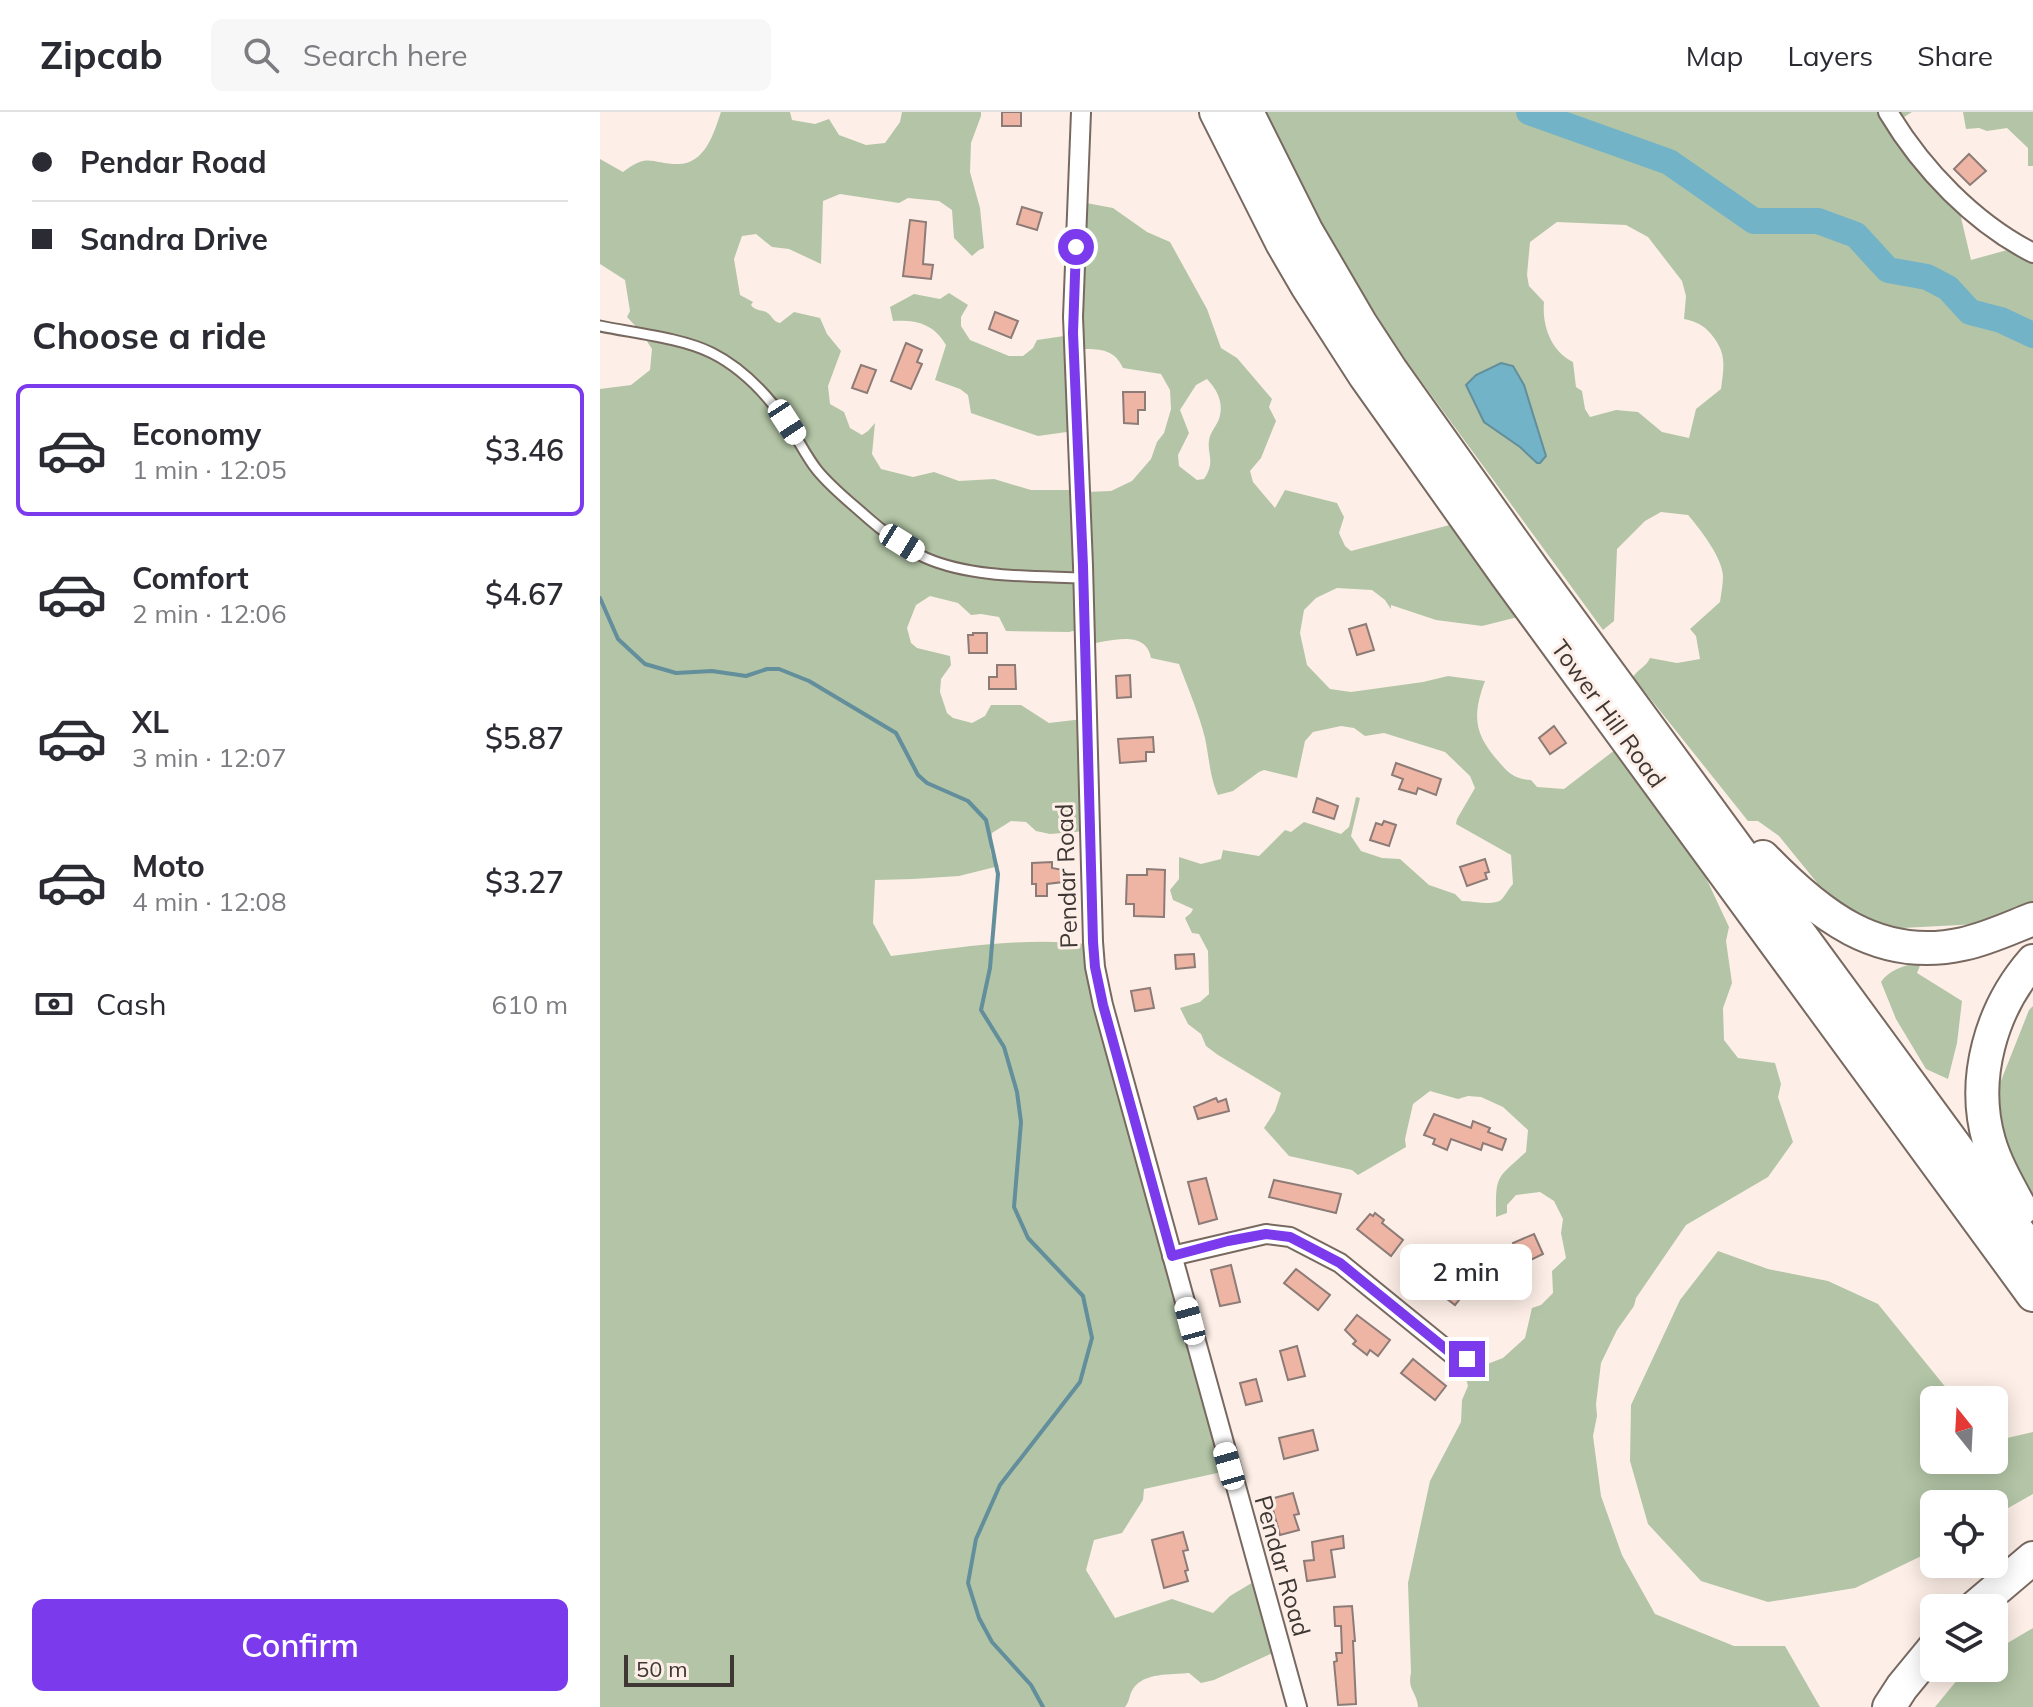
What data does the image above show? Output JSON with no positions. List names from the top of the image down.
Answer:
{
  "streets": {
    "highway": ["Tower Hill Road"],
    "street": ["Pendar Road"]
  },
  "scale_bar": "50 m",
  "north": "top",
  "page": {
    "header": "Zipcab",
    "search": "Search here",
    "nav": ["Map", "Layers", "Share"],
    "banner": ["Pendar Road", "Sandra Drive"],
    "heading": "Choose a ride",
    "list": [
      {
        "name": "Economy",
        "note": "1 min · 12:05",
        "value": "$3.46"
      },
      {
        "name": "Comfort",
        "note": "2 min · 12:06",
        "value": "$4.67"
      },
      {
        "name": "XL",
        "note": "3 min · 12:07",
        "value": "$5.87"
      },
      {
        "name": "Moto",
        "note": "4 min · 12:08",
        "value": "$3.27"
      }
    ],
    "pay": ["Cash", "610 m"],
    "bubble": "2 min",
    "buttons": "Confirm",
    "scale": "50 m"
  }
}
